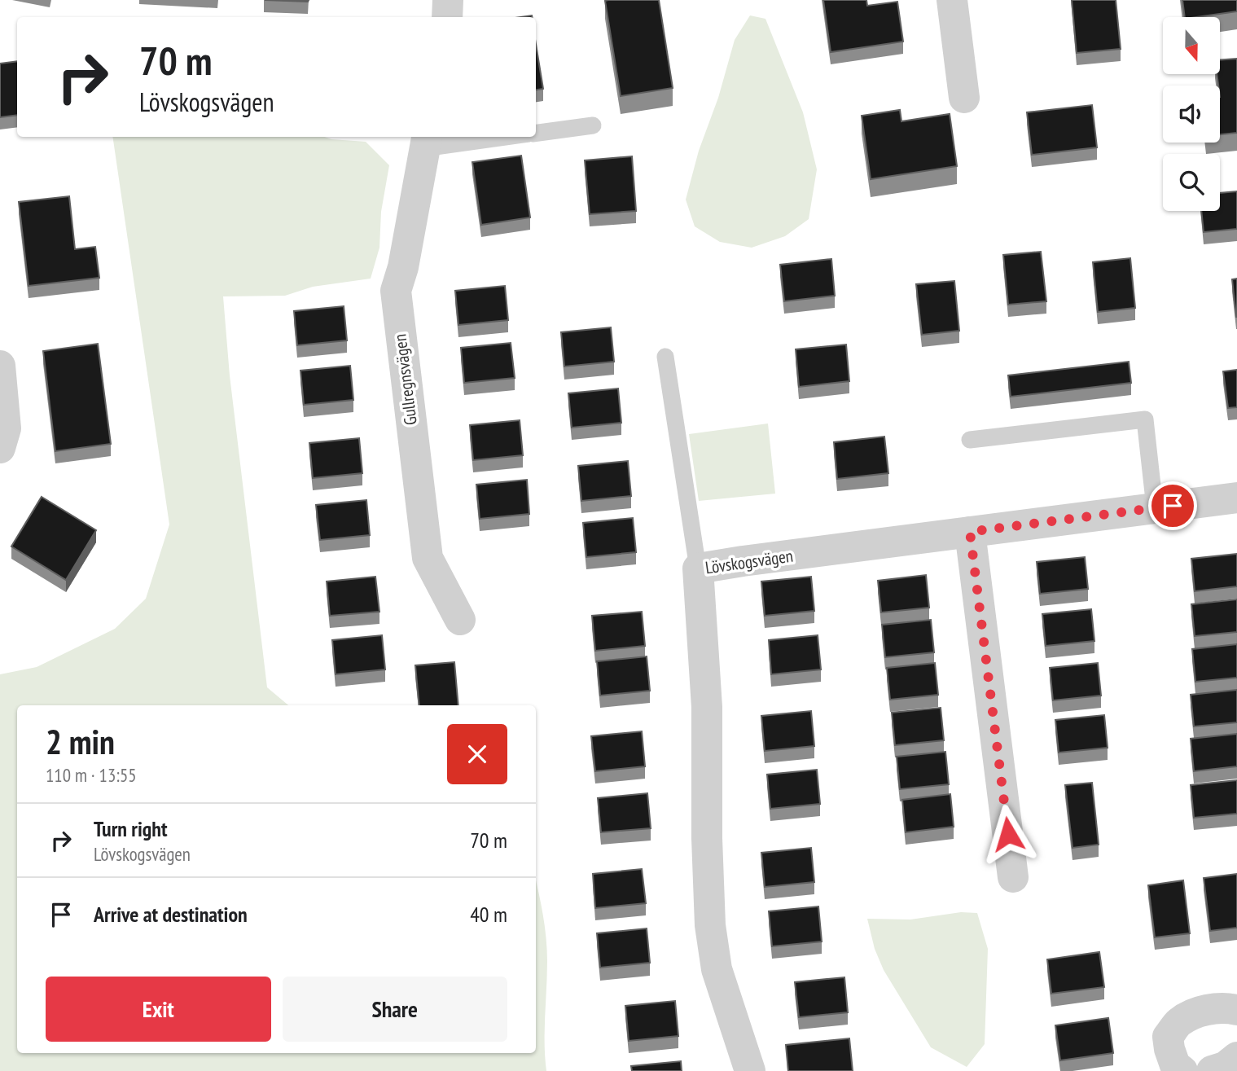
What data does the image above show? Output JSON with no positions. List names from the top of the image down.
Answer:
{
  "streets": {
    "street": ["Gullregnsvägen", "Lövskogsvägen"]
  },
  "north": "bottom",
  "page": {
    "turn": ["70 m", "Lövskogsvägen"],
    "heading": ["2 min", "110 m · 13:55"],
    "list": [
      {
        "name": "Turn right",
        "note": "Lövskogsvägen",
        "value": "70 m"
      },
      {
        "name": "Arrive at destination",
        "value": "40 m"
      }
    ],
    "buttons": ["Exit", "Share"]
  }
}
